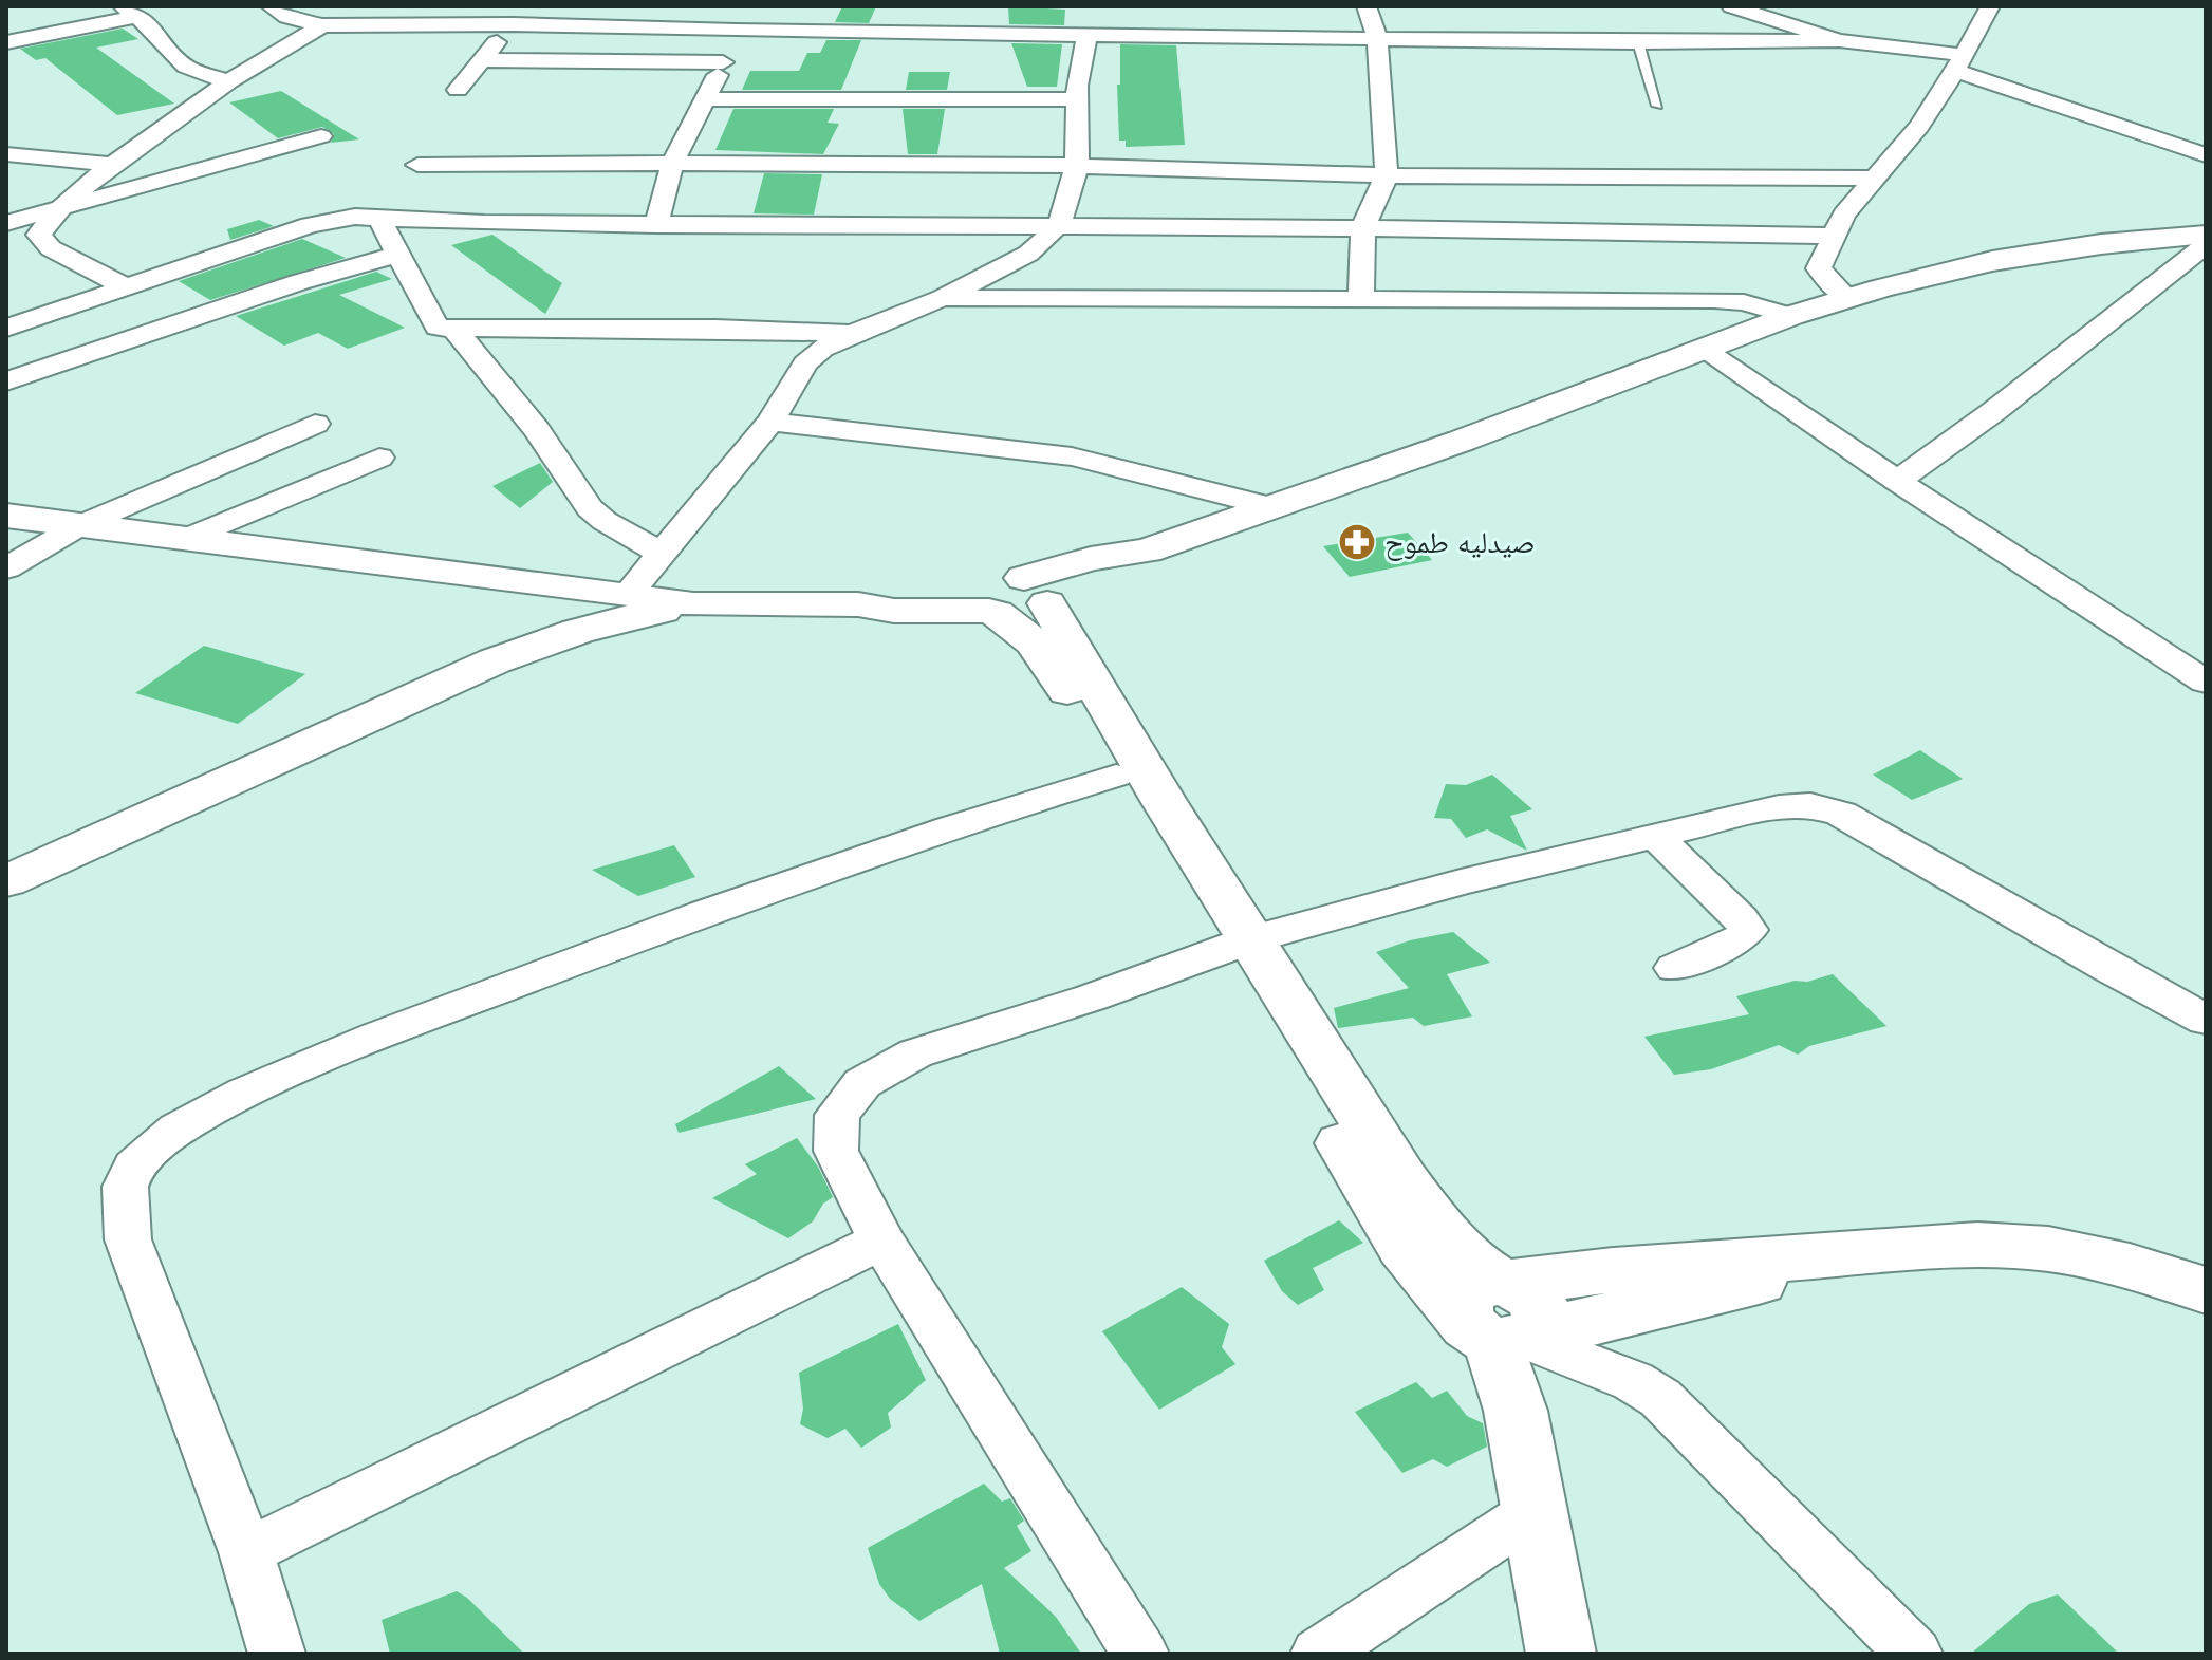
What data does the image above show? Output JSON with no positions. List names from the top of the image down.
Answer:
{
  "places": {
    "pharmacy": ["صيدليه طموح"]
  }
}
